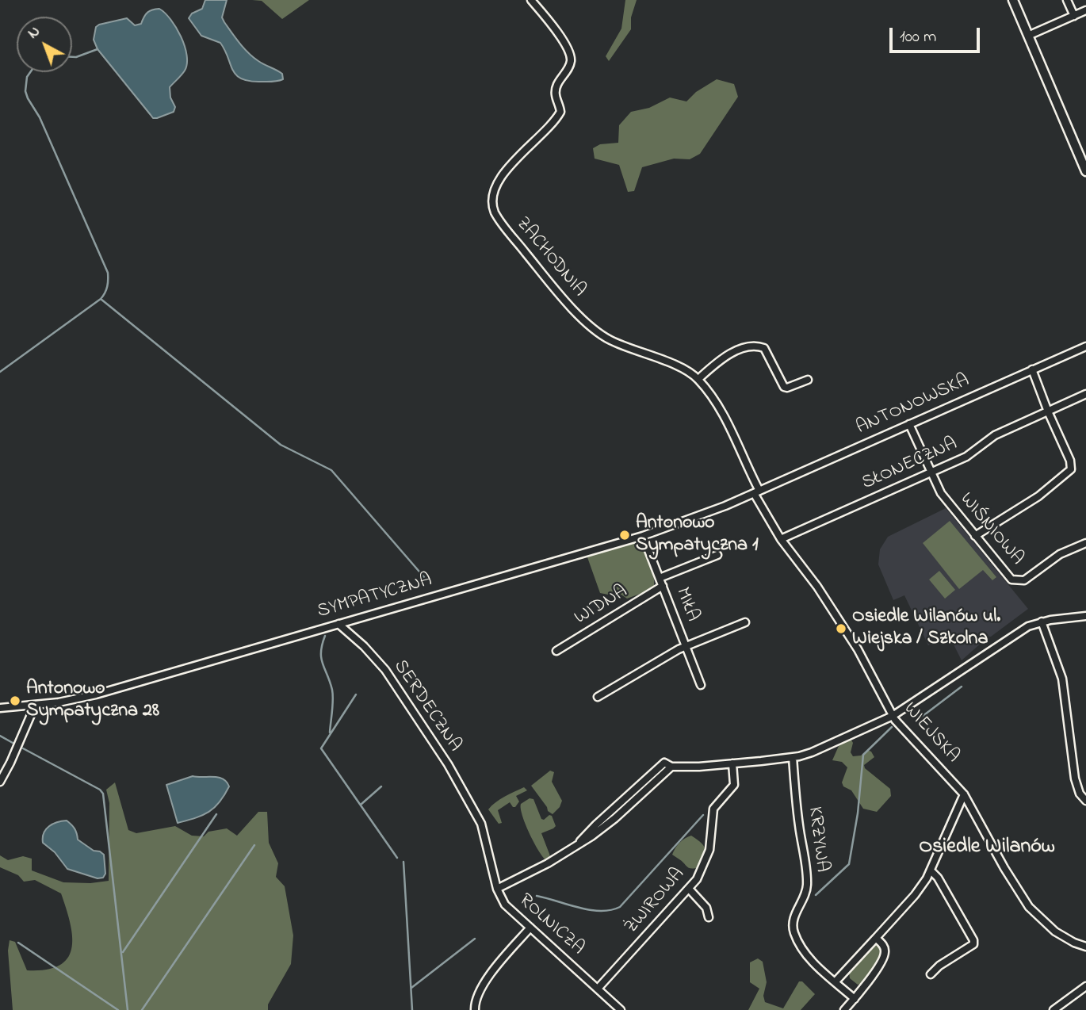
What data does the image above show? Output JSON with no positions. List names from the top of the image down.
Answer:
{
  "streets": {
    "street": [
      "ZACHODNIA",
      "ANTONOWSKA",
      "SŁONECZNA",
      "WIŚNIOWA",
      "SYMPATYCZNA",
      "MIŁA",
      "WIDNA",
      "SERDECZNA",
      "WIEJSKA",
      "KRZYWA",
      "ŻWIROWA",
      "ROLNICZA"
    ]
  },
  "crossings": [
    ["ZACHODNIA", "ANTONOWSKA"],
    ["ZACHODNIA", "SYMPATYCZNA"],
    ["ZACHODNIA", "WIEJSKA"],
    ["ANTONOWSKA", "WIŚNIOWA"],
    ["ANTONOWSKA", "SYMPATYCZNA"],
    ["ANTONOWSKA", "WIEJSKA"],
    ["SŁONECZNA", "WIŚNIOWA"],
    ["SŁONECZNA", "WIEJSKA"],
    ["SYMPATYCZNA", "MIŁA"],
    ["SYMPATYCZNA", "SERDECZNA"],
    ["SYMPATYCZNA", "WIEJSKA"],
    ["MIŁA", "WIDNA"],
    ["SERDECZNA", "ROLNICZA"],
    ["ŻWIROWA", "ROLNICZA"]
  ],
  "districts": ["Osiedle Wilanów"],
  "places": ["Antonowo Sympatyczna 1", "Osiedle Wilanów ul. Wiejska / Szkolna", "Antonowo Sympatyczna 28"],
  "scale_bar": "100 m",
  "north": "top left"
}
